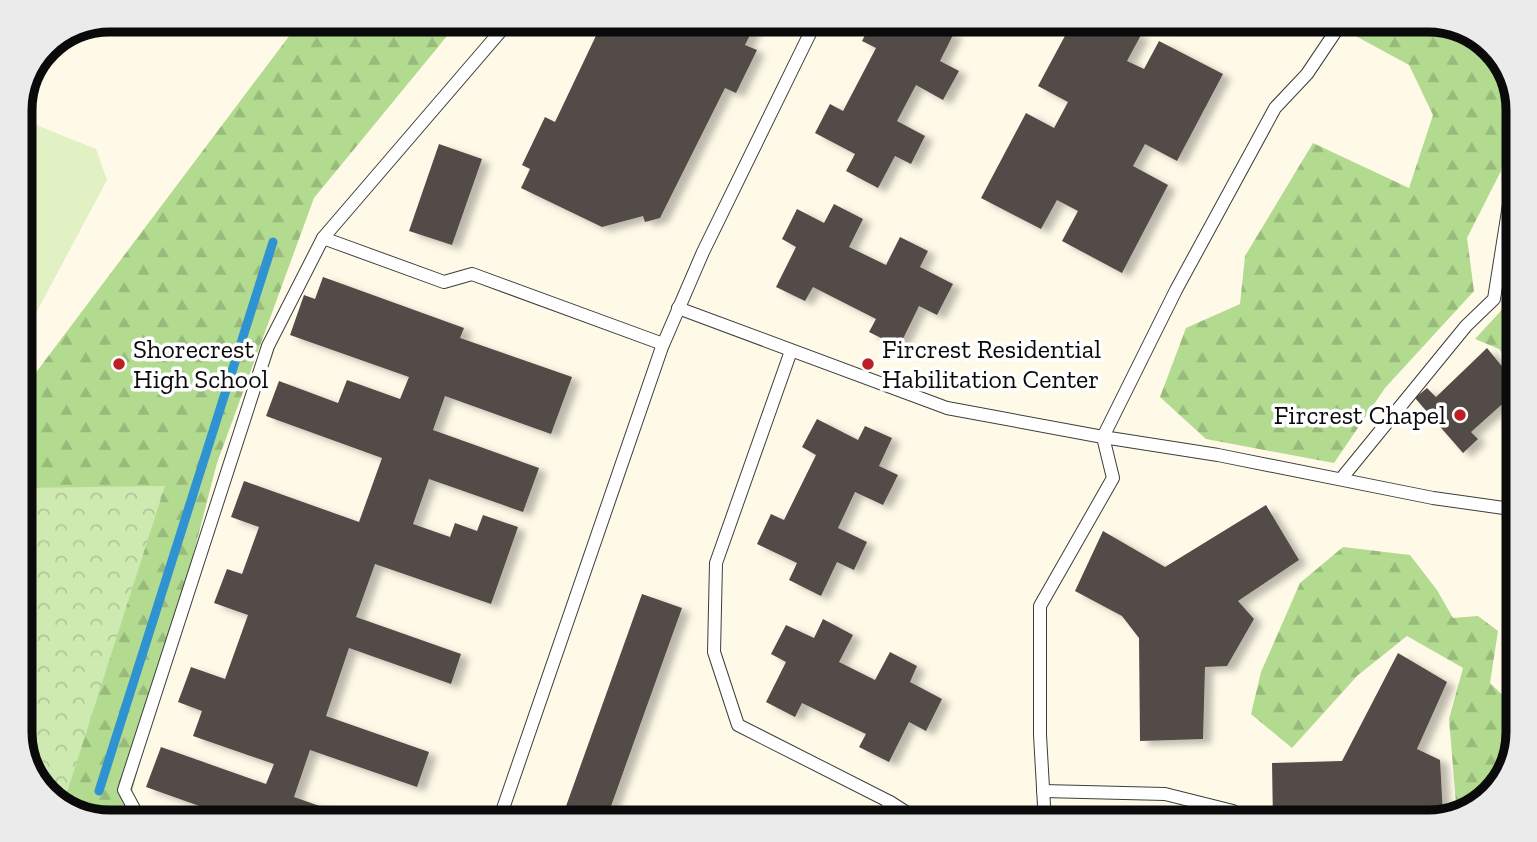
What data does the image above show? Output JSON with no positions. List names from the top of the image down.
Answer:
{
  "places": ["Shorecrest High School", "Fircrest Residential Habilitation Center", "Fircrest Chapel"]
}
